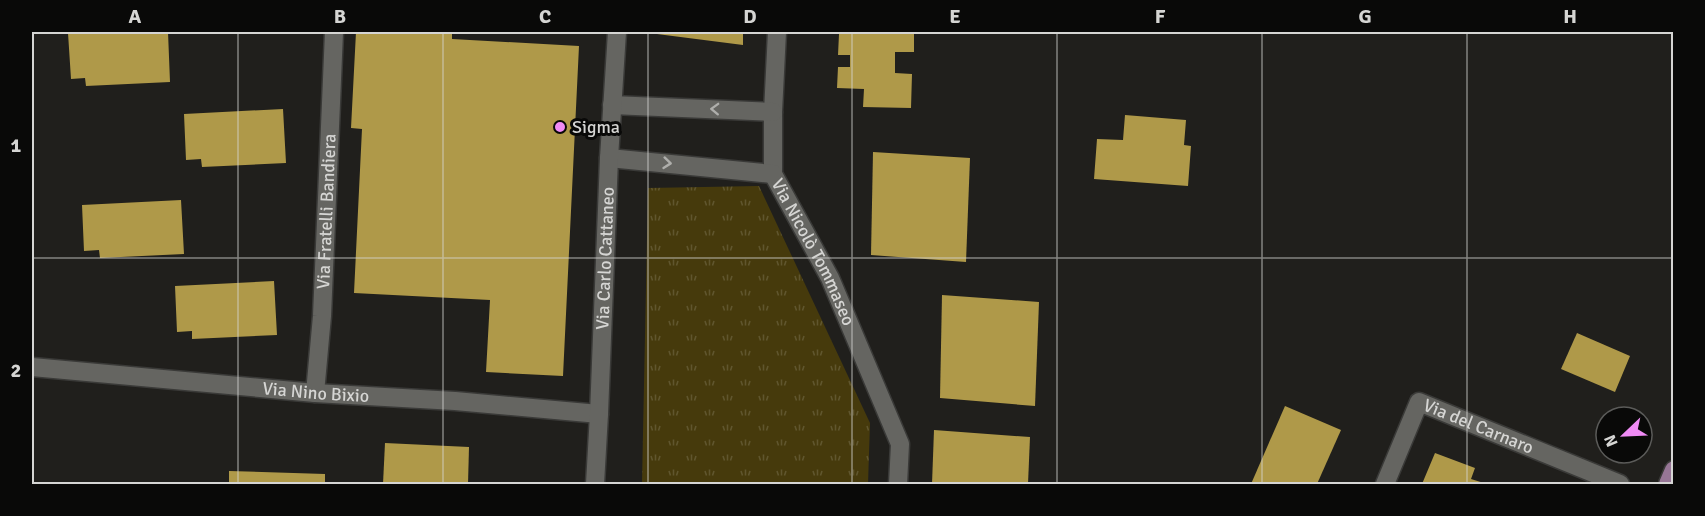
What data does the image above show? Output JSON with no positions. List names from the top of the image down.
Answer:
{
  "streets": {
    "street": [
      "Via Fratelli Bandiera",
      "Via Nicolò Tommaseo",
      "Via Carlo Cattaneo",
      "Via Nino Bixio",
      "Via del Carnaro"
    ]
  },
  "crossings": [
    ["Via Fratelli Bandiera", "Via Nino Bixio"],
    ["Via Nicolò Tommaseo", "Via Carlo Cattaneo"],
    ["Via Carlo Cattaneo", "Via Nino Bixio"]
  ],
  "places": ["Sigma"],
  "north": "bottom left",
  "grid": {
    "columns": [
      "A",
      "B",
      "C",
      "D",
      "E",
      "F",
      "G",
      "H"
    ],
    "rows": ["1", "2"]
  }
}
